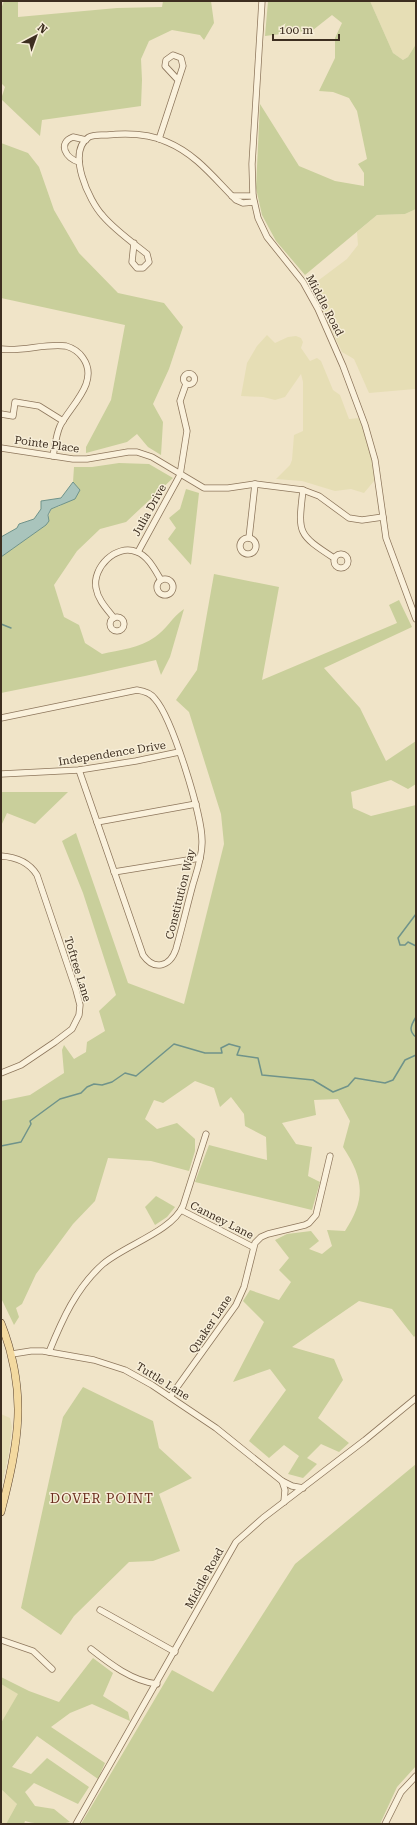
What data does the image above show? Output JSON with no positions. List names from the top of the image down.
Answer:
{
  "streets": {
    "street": [
      "Middle Road",
      "Pointe Place",
      "Julia Drive",
      "Independence Drive",
      "Constitution Way",
      "Toftree Lane",
      "Canney Lane",
      "Quaker Lane",
      "Tuttle Lane"
    ]
  },
  "crossings": [
    ["Middle Road", "Pointe Place"],
    ["Middle Road", "Tuttle Lane"],
    ["Pointe Place", "Julia Drive"],
    ["Independence Drive", "Constitution Way"],
    ["Canney Lane", "Quaker Lane"],
    ["Quaker Lane", "Tuttle Lane"]
  ],
  "districts": ["DOVER POINT"],
  "scale_bar": "100 m",
  "north": "top right"
}
